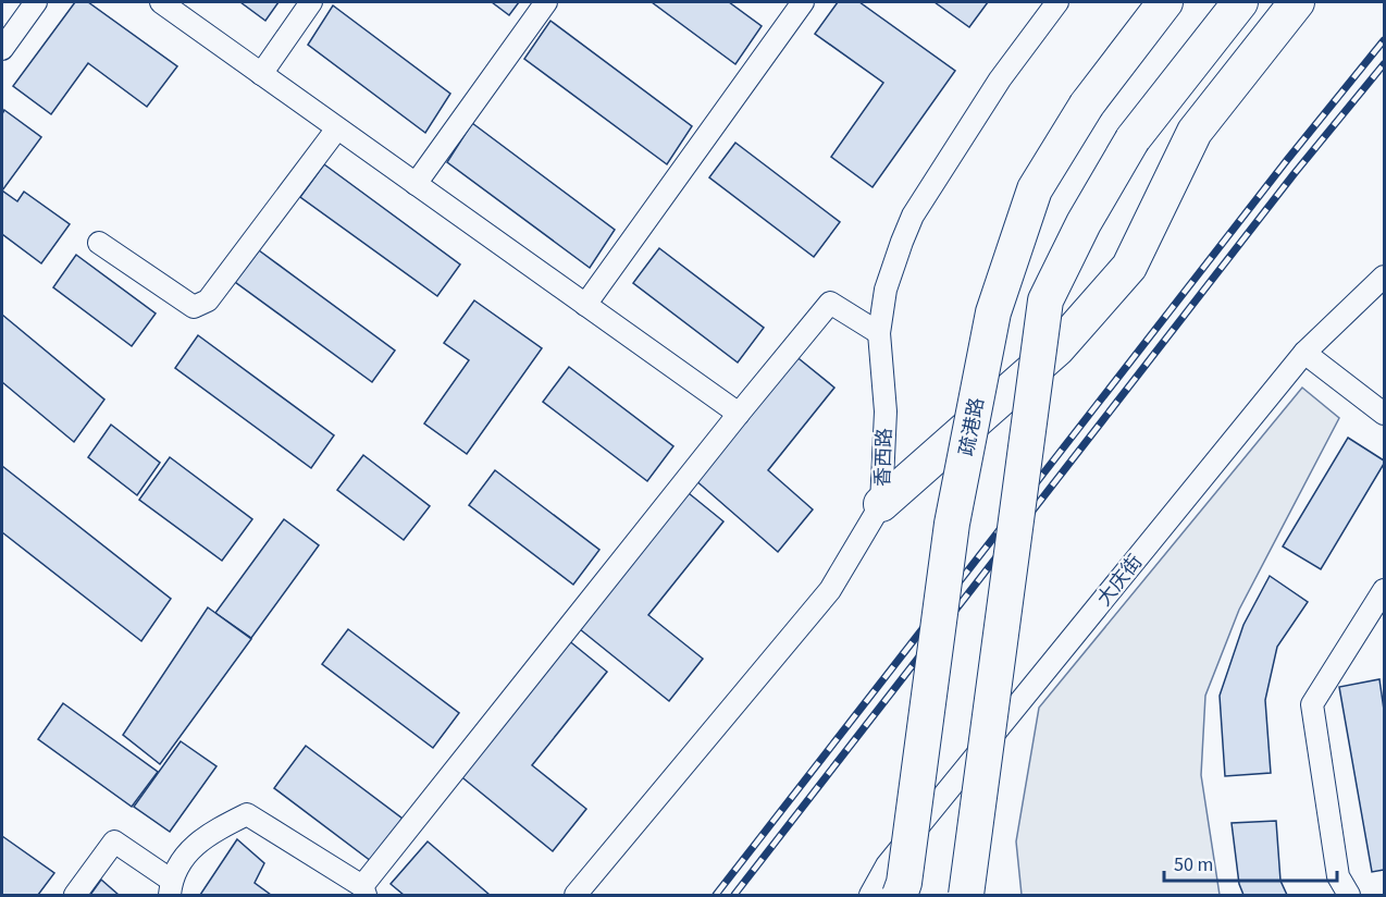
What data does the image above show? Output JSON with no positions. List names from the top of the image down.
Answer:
{
  "streets": {
    "highway": ["疏港路"],
    "street": ["香西路", "大庆街"]
  },
  "scale_bar": "50 m"
}
